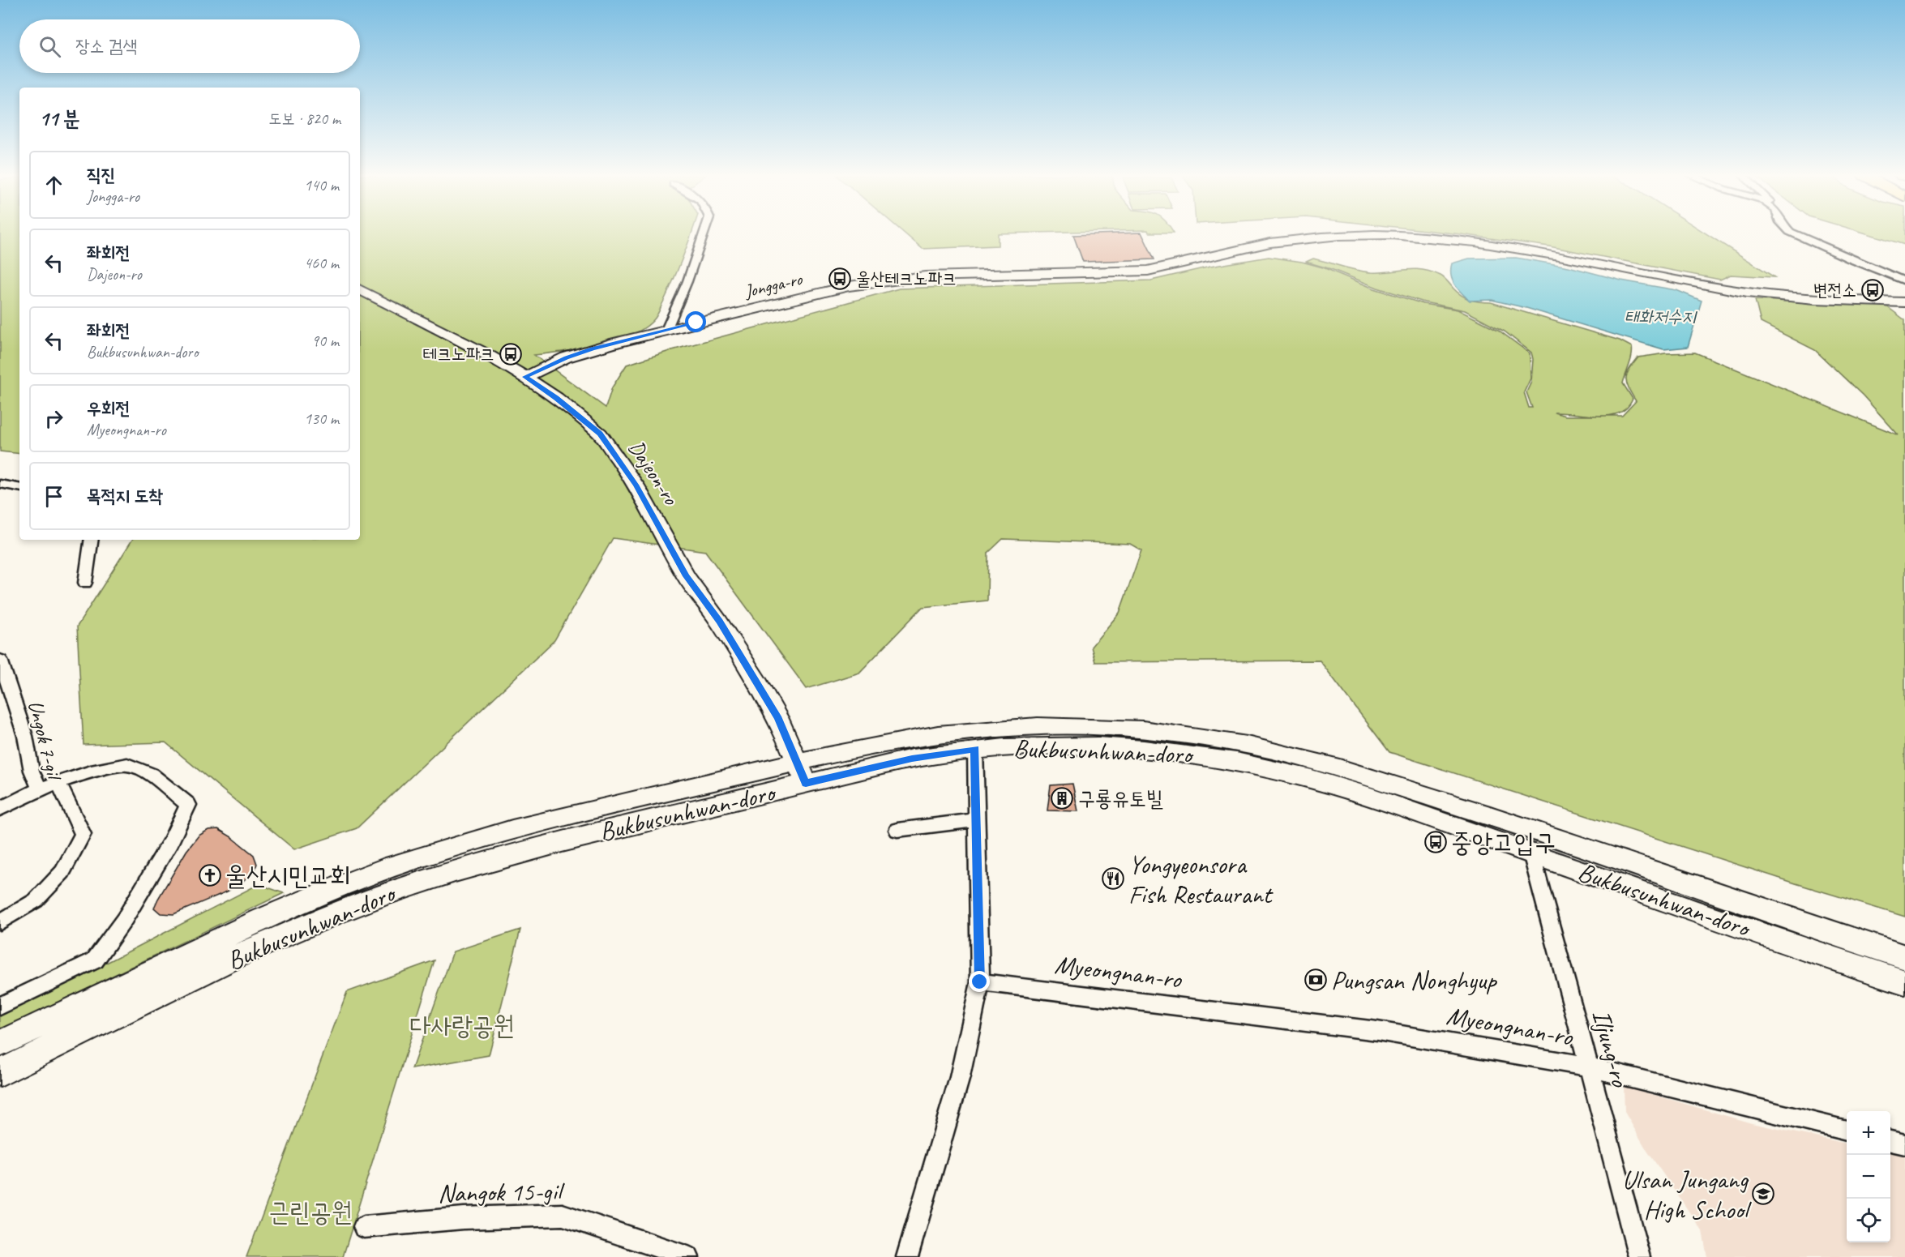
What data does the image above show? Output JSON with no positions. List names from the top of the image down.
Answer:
{
  "streets": {
    "main road": ["Jongga-ro", "Dajeon-ro", "Bukbusunhwan-doro"],
    "street": [
      "Ungok 7-gil",
      "Myeongnan-ro",
      "Iljung-ro",
      "Nangok 15-gil"
    ]
  },
  "crossings": [
    ["Jongga-ro", "Dajeon-ro"],
    ["Dajeon-ro", "Bukbusunhwan-doro"],
    ["Bukbusunhwan-doro", "Iljung-ro"],
    ["Myeongnan-ro", "Iljung-ro"]
  ],
  "water": ["태화저수지"],
  "parks": ["다사랑공원", "근린공원"],
  "places": {
    "bus stop": [
      "울산테크노파크",
      "변전소",
      "테크노파크",
      "중앙고입구"
    ],
    "building": ["구룡유토빌"],
    "church": ["울산시민교회"],
    "restaurant": ["Yongyeonsora Fish Restaurant"],
    "bank": ["Pungsan Nonghyup"],
    "school or university": ["Ulsan Jungang High School"]
  },
  "page": {
    "search": "장소 검색",
    "heading": ["11 분", "도보 · 820 m"],
    "list": [
      ["직진", "Jongga-ro", "140 m"],
      ["좌회전", "Dajeon-ro", "460 m"],
      ["좌회전", "Bukbusunhwan-doro", "90 m"],
      ["우회전", "Myeongnan-ro", "130 m"],
      "목적지 도착"
    ],
    "map_buttons": ["+", "−"]
  }
}
